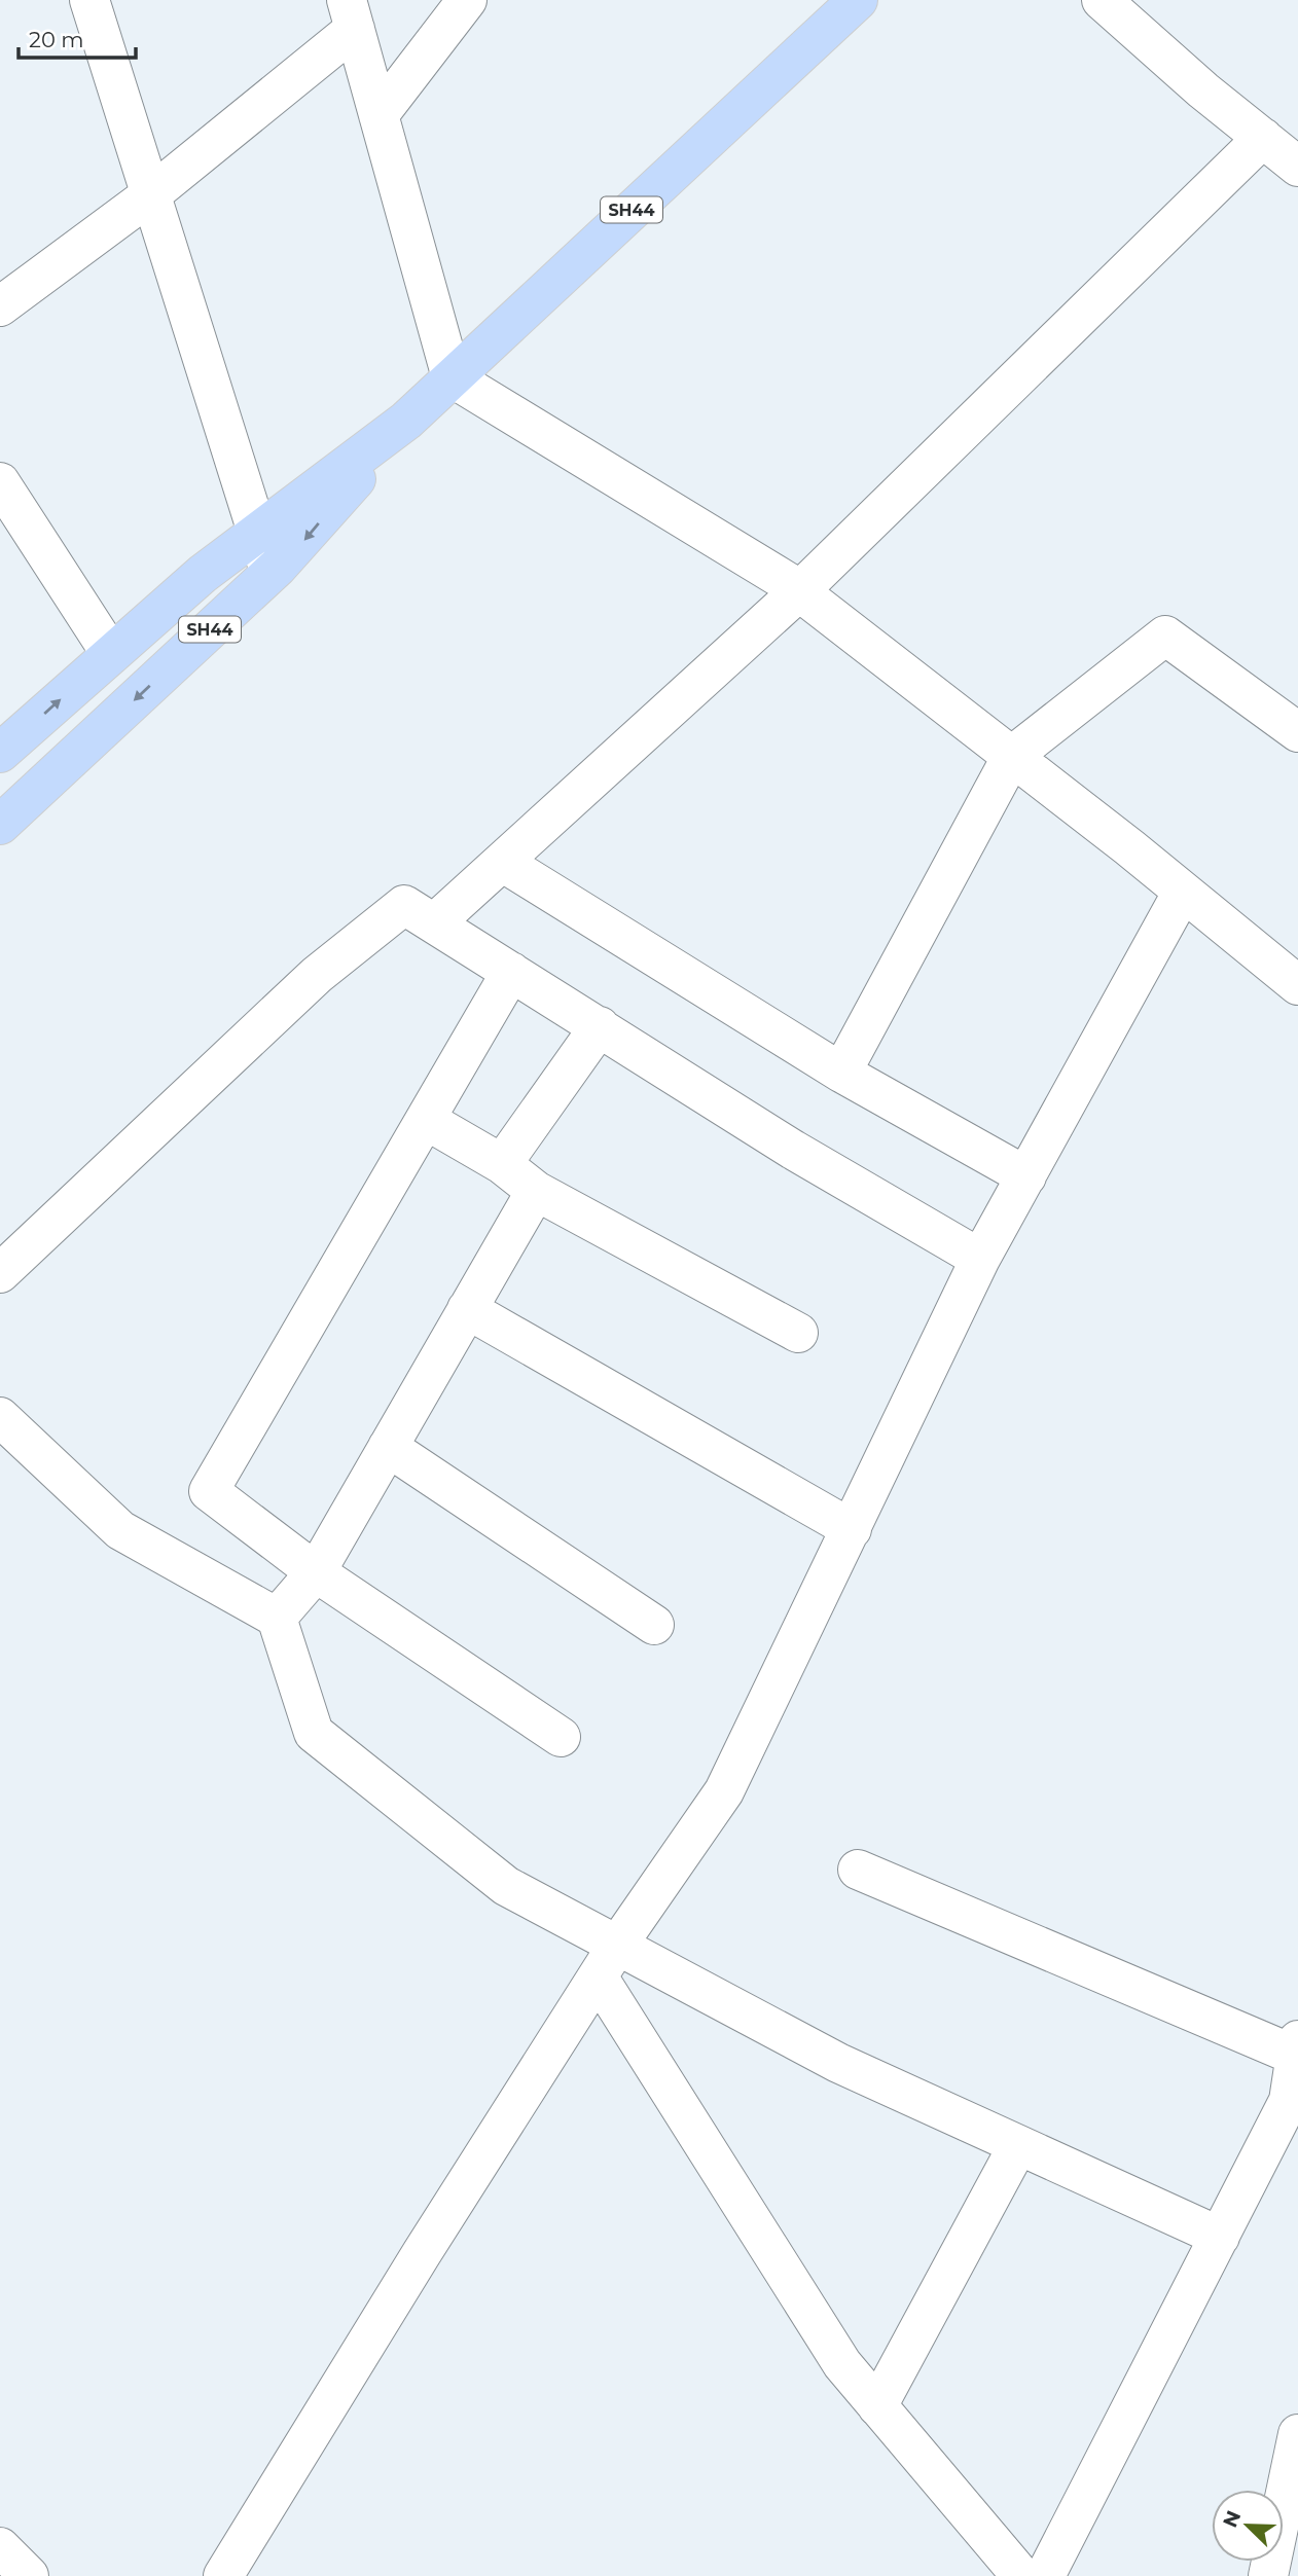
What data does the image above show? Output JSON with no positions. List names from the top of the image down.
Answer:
{
  "streets": {
    "main road": ["SH44"]
  },
  "scale_bar": "20 m",
  "north": "top left"
}
